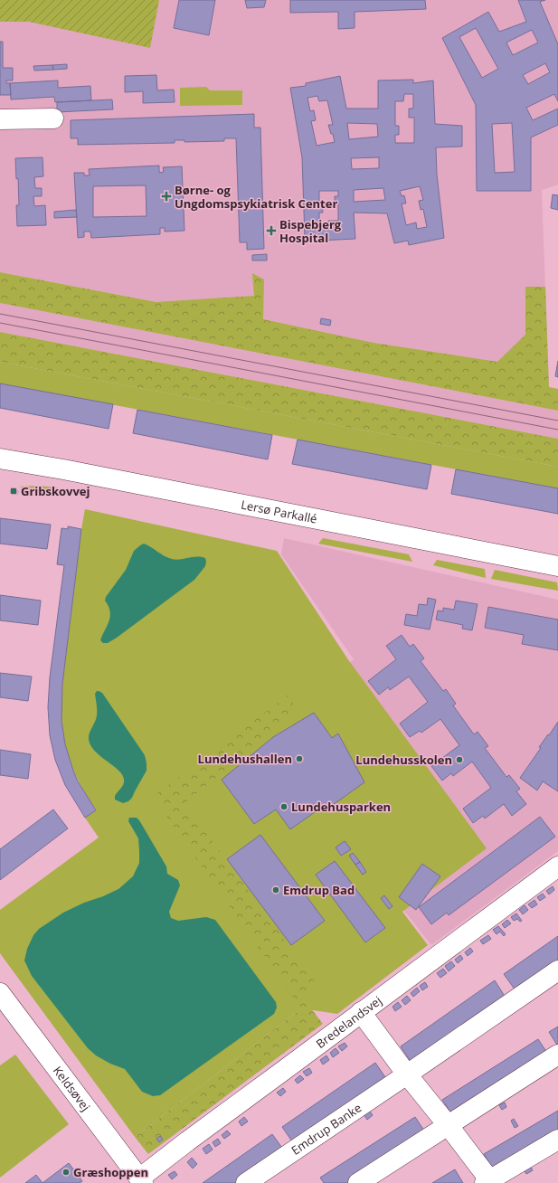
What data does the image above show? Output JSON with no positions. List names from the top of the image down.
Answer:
{
  "streets": {
    "street": [
      "Lersø Parkallé",
      "Bredelandsvej",
      "Keldsøvej",
      "Emdrup Banke"
    ]
  },
  "crossings": [
    ["Bredelandsvej", "Keldsøvej"]
  ],
  "places": {
    "health": ["Børne- og Ungdomspsykiatrisk Center", "Bispebjerg Hospital"],
    "transit": ["Gribskovvej"],
    "other": [
      "Lundehushallen",
      "Lundehusskolen",
      "Lundehusparken",
      "Emdrup Bad",
      "Græshoppen"
    ]
  }
}
